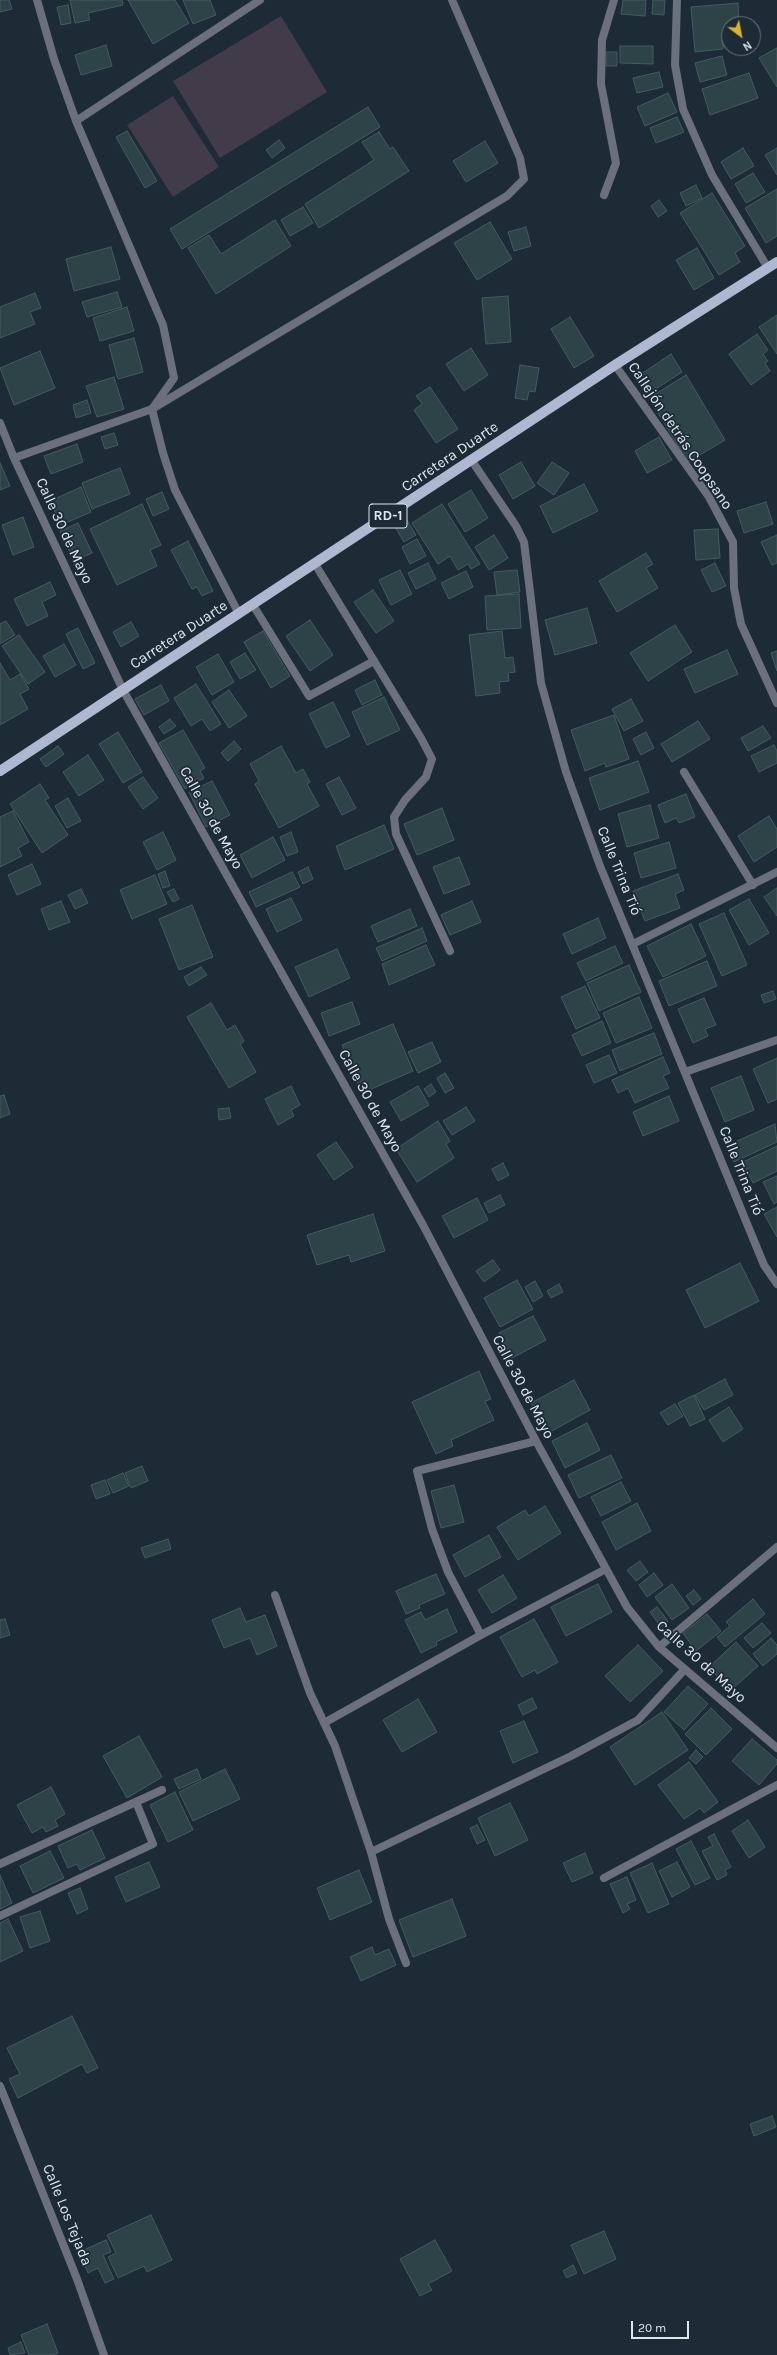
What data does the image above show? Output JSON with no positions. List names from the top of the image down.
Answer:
{
  "streets": {
    "main road": ["Carretera Duarte", "RD-1"],
    "street": [
      "Callejón detrás Coopsano",
      "Calle 30 de Mayo",
      "Calle Trina Tió",
      "Calle Los Tejada"
    ]
  },
  "crossings": [
    ["Callejón detrás Coopsano", "Carretera Duarte"],
    ["Carretera Duarte", "Calle 30 de Mayo"],
    ["Carretera Duarte", "Calle Trina Tió"]
  ],
  "scale_bar": "20 m",
  "north": "bottom right"
}
